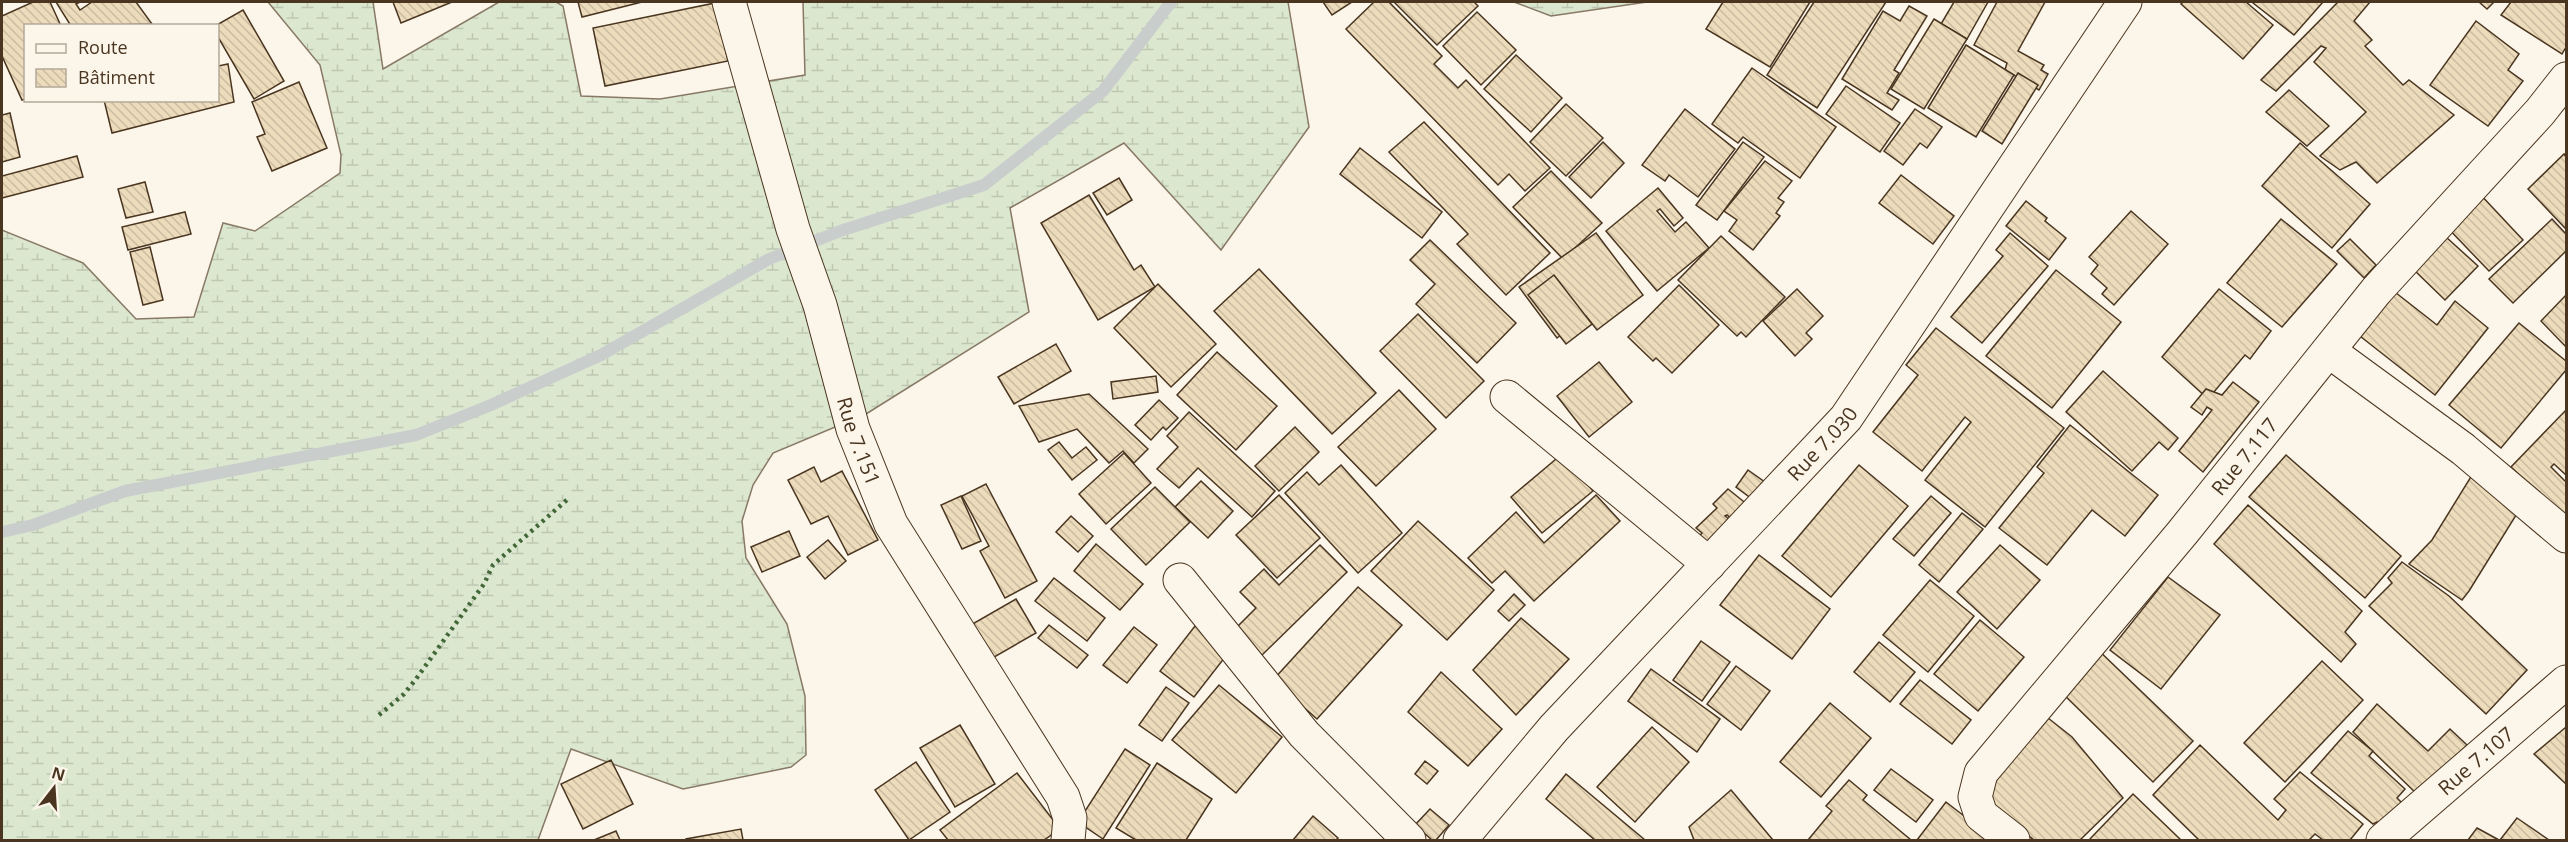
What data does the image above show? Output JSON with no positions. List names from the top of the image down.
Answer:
{
  "streets": {
    "street": [
      "Rue 7.151",
      "Rue 7.030",
      "Rue 7.117",
      "Rue 7.107"
    ]
  },
  "legend": ["Route", "Bâtiment"],
  "north": "top"
}
